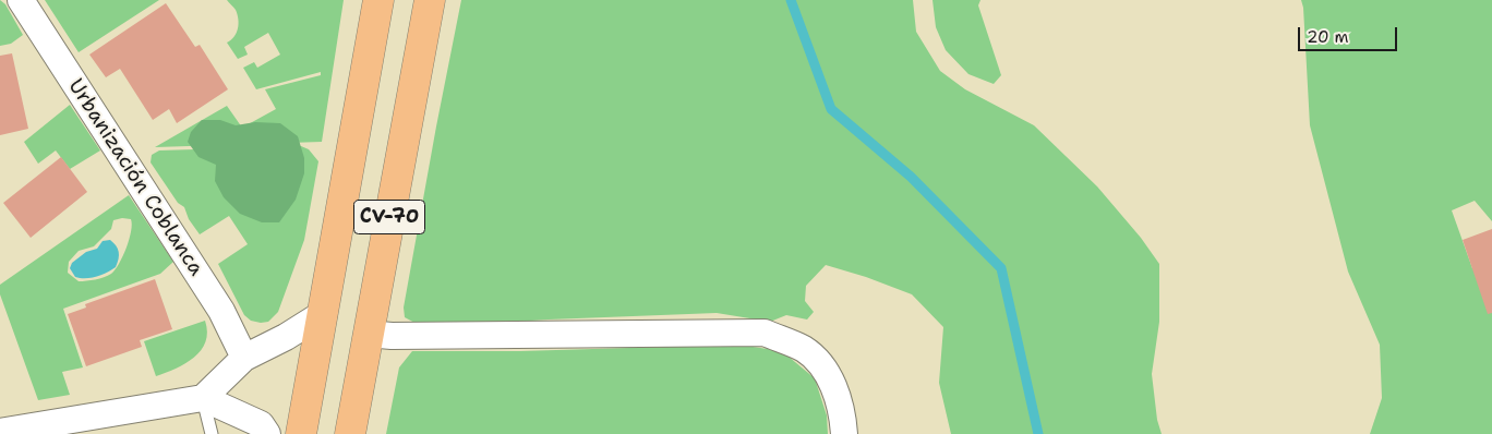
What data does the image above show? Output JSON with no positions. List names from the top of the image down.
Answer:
{
  "streets": {
    "main road": ["CV-70"],
    "street": ["Urbanización Coblanca"]
  },
  "scale_bar": "20 m"
}
